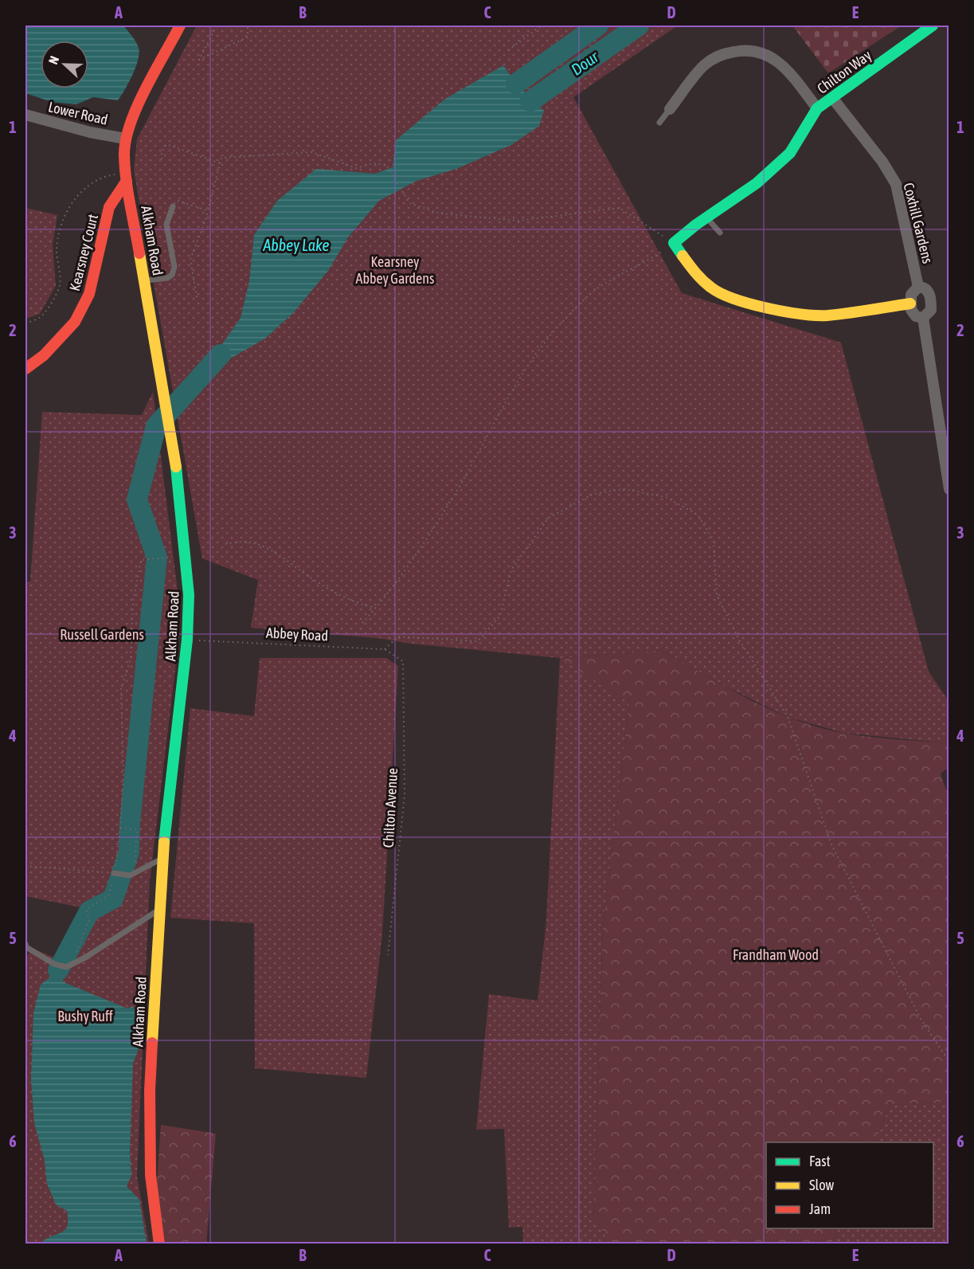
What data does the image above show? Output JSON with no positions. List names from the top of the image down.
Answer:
{
  "streets": {
    "street": [
      "Chilton Way",
      "Lower Road",
      "Coxhill Gardens",
      "Alkham Road",
      "Kearsney Court"
    ],
    "path": ["Abbey Road", "Chilton Avenue"]
  },
  "crossings": [
    ["Chilton Way", "Coxhill Gardens"],
    ["Lower Road", "Alkham Road"],
    ["Alkham Road", "Kearsney Court"],
    ["Alkham Road", "Abbey Road"],
    ["Abbey Road", "Chilton Avenue"]
  ],
  "water": ["Dour", "Abbey Lake"],
  "parks": [
    "Kearsney Abbey Gardens",
    "Russell Gardens",
    "Frandham Wood",
    "Bushy Ruff"
  ],
  "legend": ["Fast", "Slow", "Jam"],
  "north": "left",
  "grid": {
    "columns": [
      "A",
      "B",
      "C",
      "D",
      "E"
    ],
    "rows": [
      "1",
      "2",
      "3",
      "4",
      "5",
      "6"
    ]
  }
}
